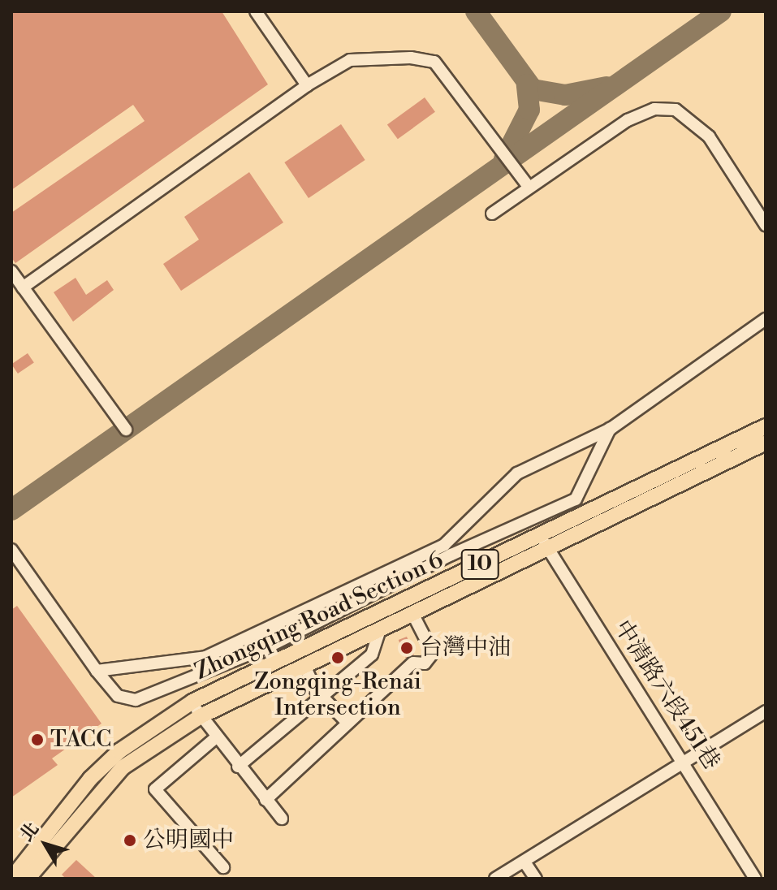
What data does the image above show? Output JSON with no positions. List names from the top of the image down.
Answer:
{
  "streets": {
    "main road": ["10", "Zhongqing Road Section 6"],
    "street": ["中清路六段451巷"]
  },
  "crossings": [
    ["Zhongqing Road Section 6", "中清路六段451巷"]
  ],
  "places": [
    "台灣中油",
    "Zongqing-Renai Intersection",
    "TACC",
    "公明國中"
  ],
  "north": "top left"
}
